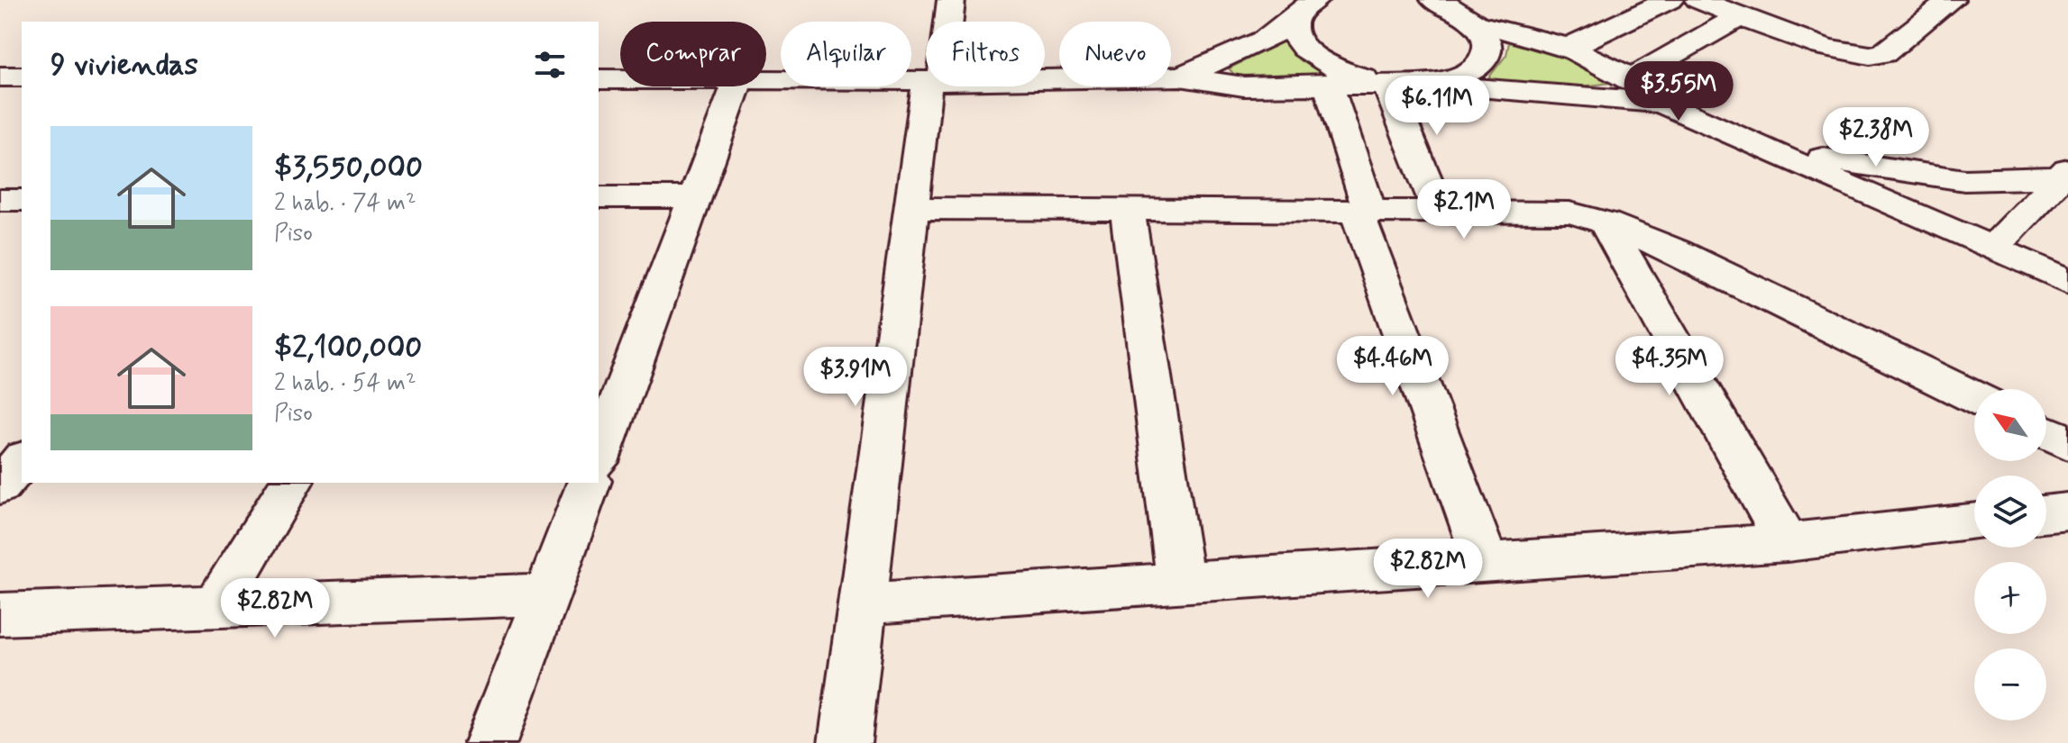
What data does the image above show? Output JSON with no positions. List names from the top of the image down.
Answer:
{
  "north": "top left",
  "page": {
    "chip": [
      "Comprar",
      "Alquilar",
      "Filtros",
      "Nuevo"
    ],
    "heading": "9 viviendas",
    "price": [
      "$3.55M",
      "$6.11M",
      "$2.38M",
      "$2.1M",
      "$4.46M",
      "$4.35M",
      "$3.91M",
      "$2.82M",
      "$2.82M"
    ],
    "list": [
      {
        "name": "$3,550,000",
        "note": "2 hab. · 74 m² · Piso"
      },
      {
        "name": "$2,100,000",
        "note": "2 hab. · 54 m² · Piso"
      }
    ],
    "map_buttons": ["+", "−"]
  }
}
